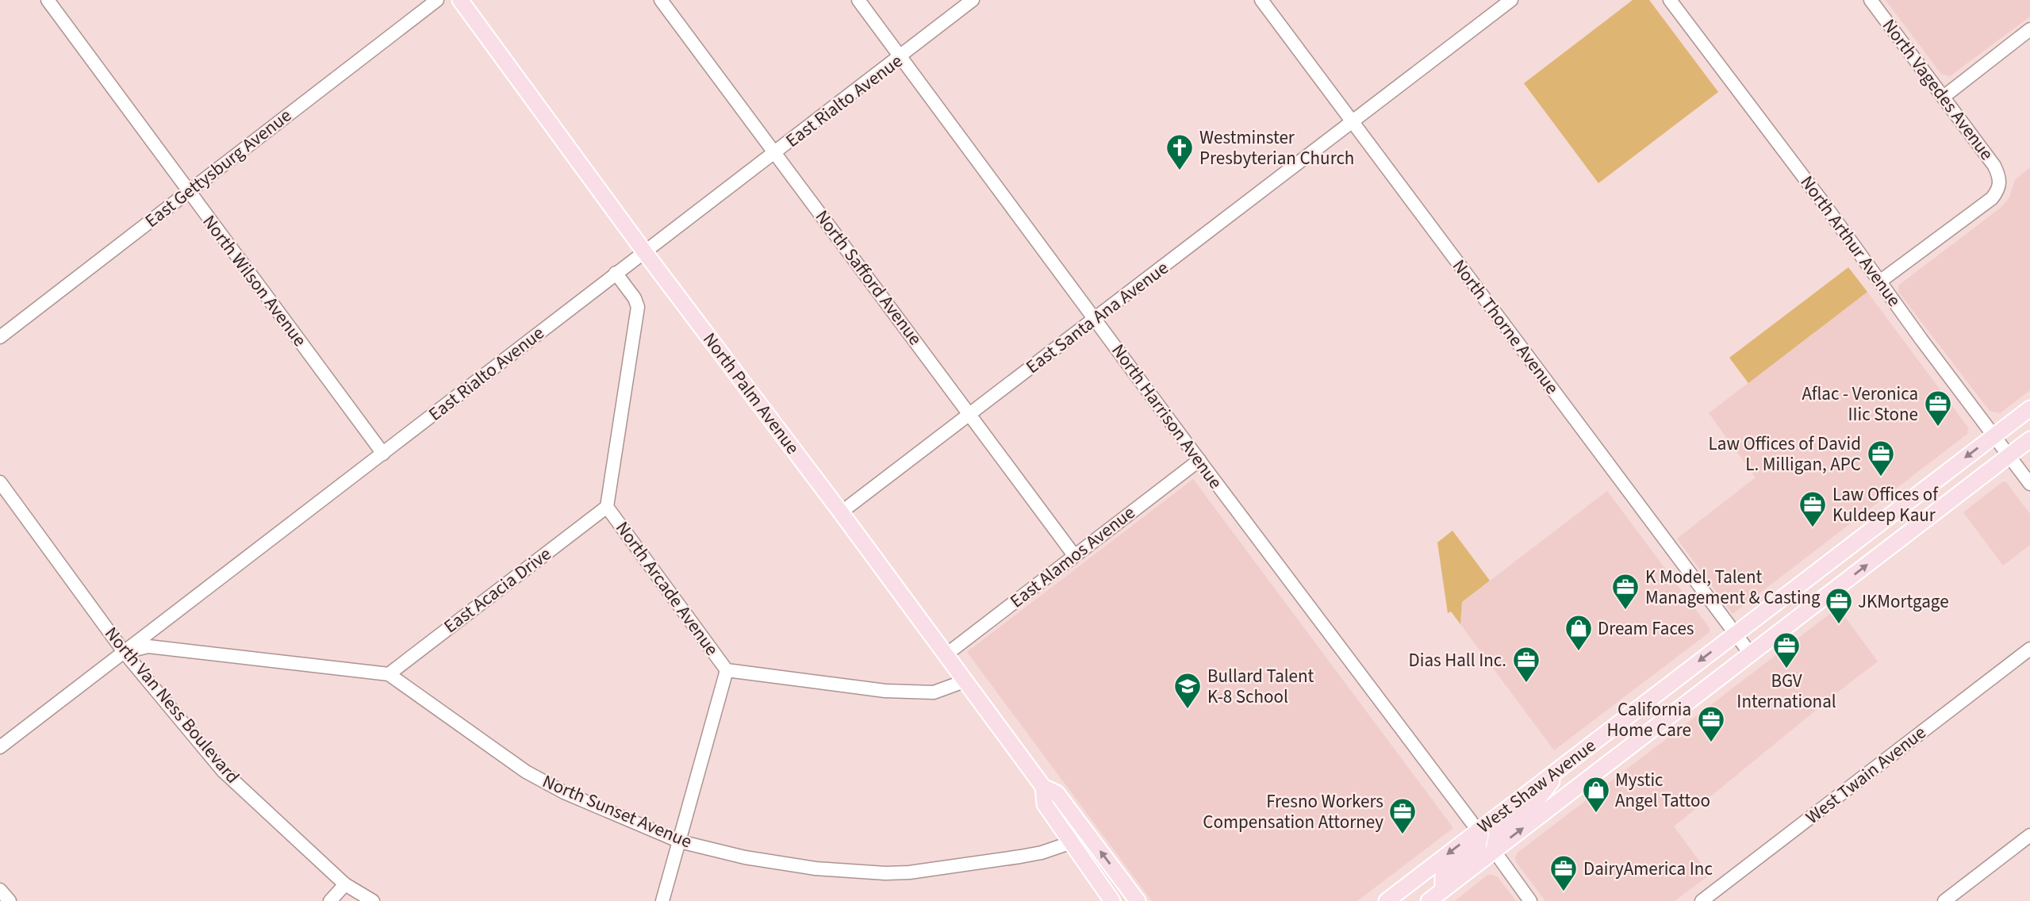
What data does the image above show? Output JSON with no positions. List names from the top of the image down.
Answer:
{
  "streets": {
    "main road": ["North Palm Avenue", "West Shaw Avenue"],
    "street": [
      "North Vagedes Avenue",
      "East Rialto Avenue",
      "East Gettysburg Avenue",
      "North Arthur Avenue",
      "North Safford Avenue",
      "North Wilson Avenue",
      "East Santa Ana Avenue",
      "North Thorne Avenue",
      "North Harrison Avenue",
      "East Alamos Avenue",
      "North Arcade Avenue",
      "East Acacia Drive",
      "North Van Ness Boulevard",
      "West Twain Avenue",
      "North Sunset Avenue"
    ]
  },
  "crossings": [
    ["North Vagedes Avenue", "North Arthur Avenue"],
    ["East Rialto Avenue", "North Safford Avenue"],
    ["East Rialto Avenue", "North Wilson Avenue"],
    ["East Rialto Avenue", "North Palm Avenue"],
    ["East Rialto Avenue", "North Harrison Avenue"],
    ["East Rialto Avenue", "North Arcade Avenue"],
    ["East Rialto Avenue", "North Van Ness Boulevard"],
    ["East Rialto Avenue", "North Sunset Avenue"],
    ["East Gettysburg Avenue", "North Wilson Avenue"],
    ["North Arthur Avenue", "West Shaw Avenue"],
    ["North Safford Avenue", "East Santa Ana Avenue"],
    ["North Safford Avenue", "East Alamos Avenue"],
    ["East Santa Ana Avenue", "North Thorne Avenue"],
    ["East Santa Ana Avenue", "North Palm Avenue"],
    ["East Santa Ana Avenue", "North Harrison Avenue"],
    ["North Thorne Avenue", "West Shaw Avenue"],
    ["North Palm Avenue", "East Alamos Avenue"],
    ["North Palm Avenue", "North Arcade Avenue"],
    ["North Palm Avenue", "North Sunset Avenue"],
    ["North Harrison Avenue", "East Alamos Avenue"],
    ["North Harrison Avenue", "West Shaw Avenue"],
    ["North Arcade Avenue", "East Acacia Drive"],
    ["East Acacia Drive", "North Sunset Avenue"],
    ["North Van Ness Boulevard", "North Sunset Avenue"]
  ],
  "places": {
    "church": ["Westminster Presbyterian Church"],
    "office": [
      "Aflac - Veronica IIic Stone",
      "Law Offices of David L. Milligan, APC",
      "Law Offices of Kuldeep Kaur",
      "K Model, Talent Management & Casting",
      "JKMortgage",
      "BGV International",
      "Dias Hall Inc.",
      "California Home Care",
      "Fresno Workers Compensation Attorney",
      "DairyAmerica Inc"
    ],
    "shop": ["Dream Faces", "Mystic Angel Tattoo"],
    "school or university": ["Bullard Talent K-8 School"]
  }
}
